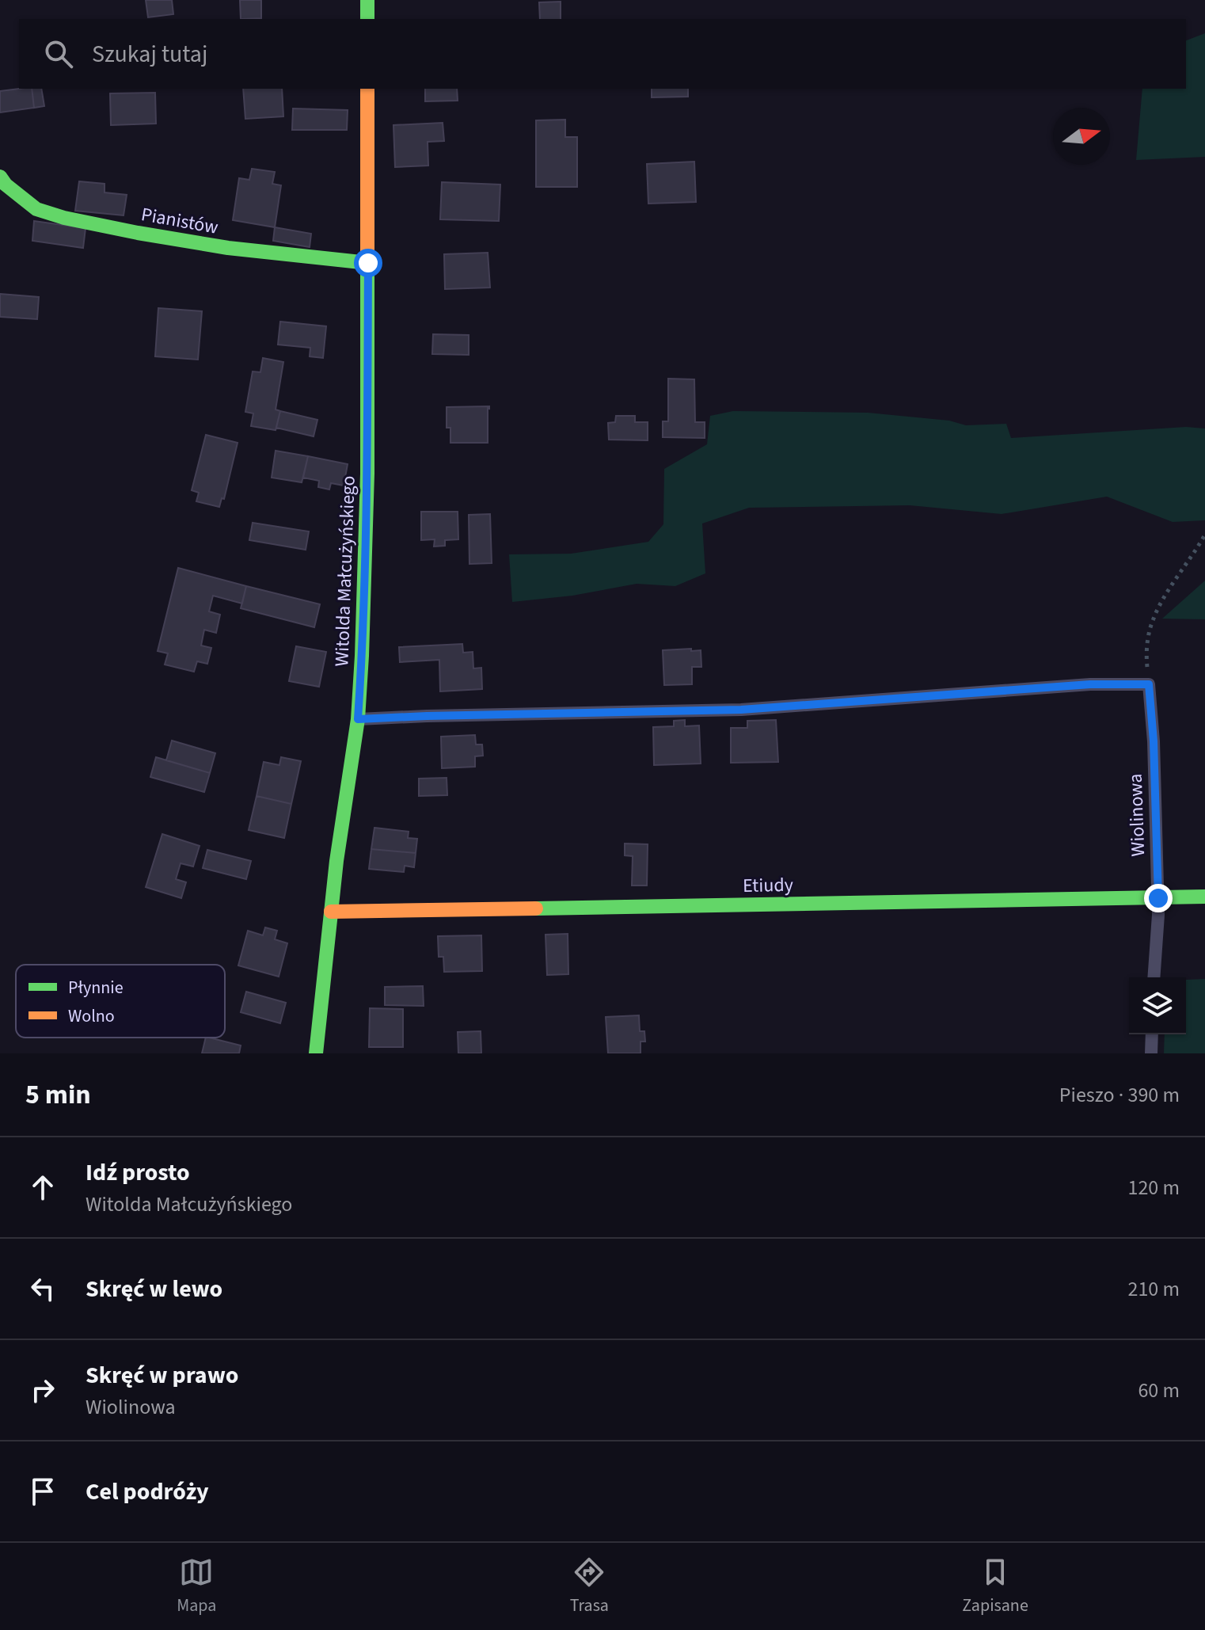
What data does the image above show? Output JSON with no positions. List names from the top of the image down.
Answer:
{
  "streets": {
    "street": ["Pianistów", "Witolda Małcużyńskiego", "Etiudy"],
    "lane": ["Wiolinowa"]
  },
  "crossings": [
    ["Pianistów", "Witolda Małcużyńskiego"],
    ["Witolda Małcużyńskiego", "Etiudy"],
    ["Wiolinowa", "Etiudy"]
  ],
  "legend": ["Płynnie", "Wolno"],
  "north": "right",
  "page": {
    "search": "Szukaj tutaj",
    "heading": ["5 min", "Pieszo · 390 m"],
    "list": [
      ["Idź prosto", "Witolda Małcużyńskiego", "120 m"],
      ["Skręć w lewo", "210 m"],
      ["Skręć w prawo", "Wiolinowa", "60 m"],
      "Cel podróży"
    ],
    "nav": ["Mapa", "Trasa", "Zapisane"]
  }
}
